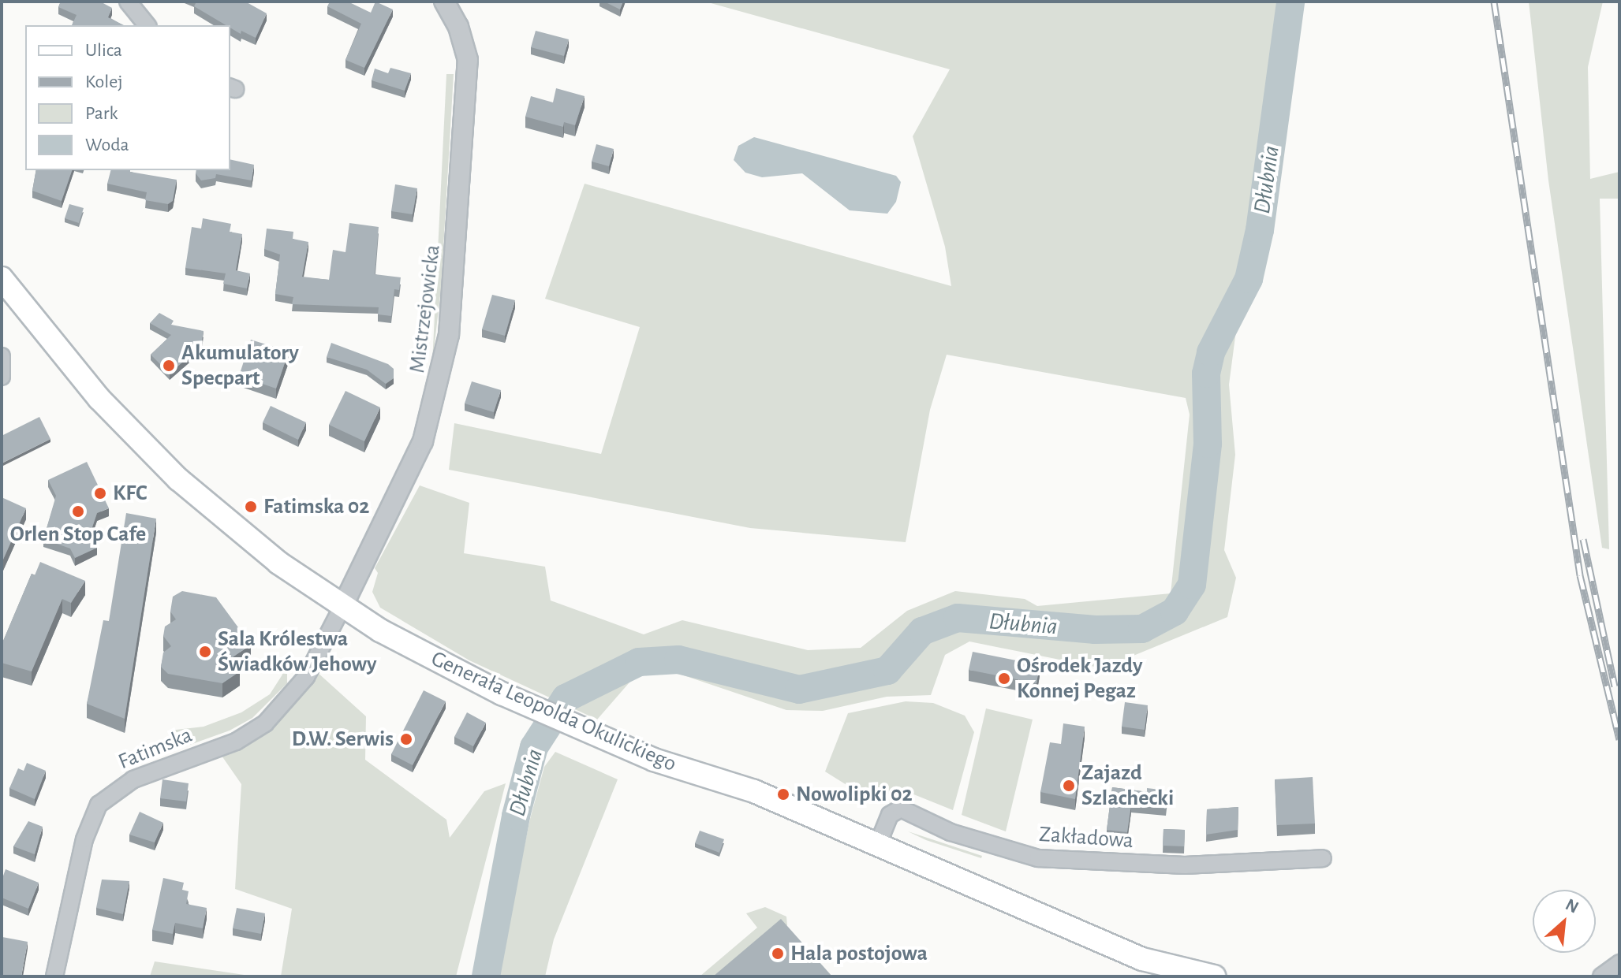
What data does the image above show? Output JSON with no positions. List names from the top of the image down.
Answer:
{
  "streets": {
    "main road": ["Generała Leopolda Okulickiego"],
    "street": ["Mistrzejowicka", "Fatimska", "Zakładowa"]
  },
  "crossings": [
    ["Mistrzejowicka", "Generała Leopolda Okulickiego"],
    ["Mistrzejowicka", "Fatimska"],
    ["Generała Leopolda Okulickiego", "Fatimska"],
    ["Generała Leopolda Okulickiego", "Zakładowa"]
  ],
  "water": ["Dłubnia"],
  "places": [
    "Akumulatory Specpart",
    "KFC",
    "Fatimska 02",
    "Orlen Stop Cafe",
    "Sala Królestwa Świadków Jehowy",
    "Ośrodek Jazdy Konnej Pegaz",
    "D.W. Serwis",
    "Zajazd Szlachecki",
    "Nowolipki 02",
    "Hala postojowa"
  ],
  "legend": [
    "Ulica",
    "Kolej",
    "Park",
    "Woda"
  ],
  "north": "top right"
}
